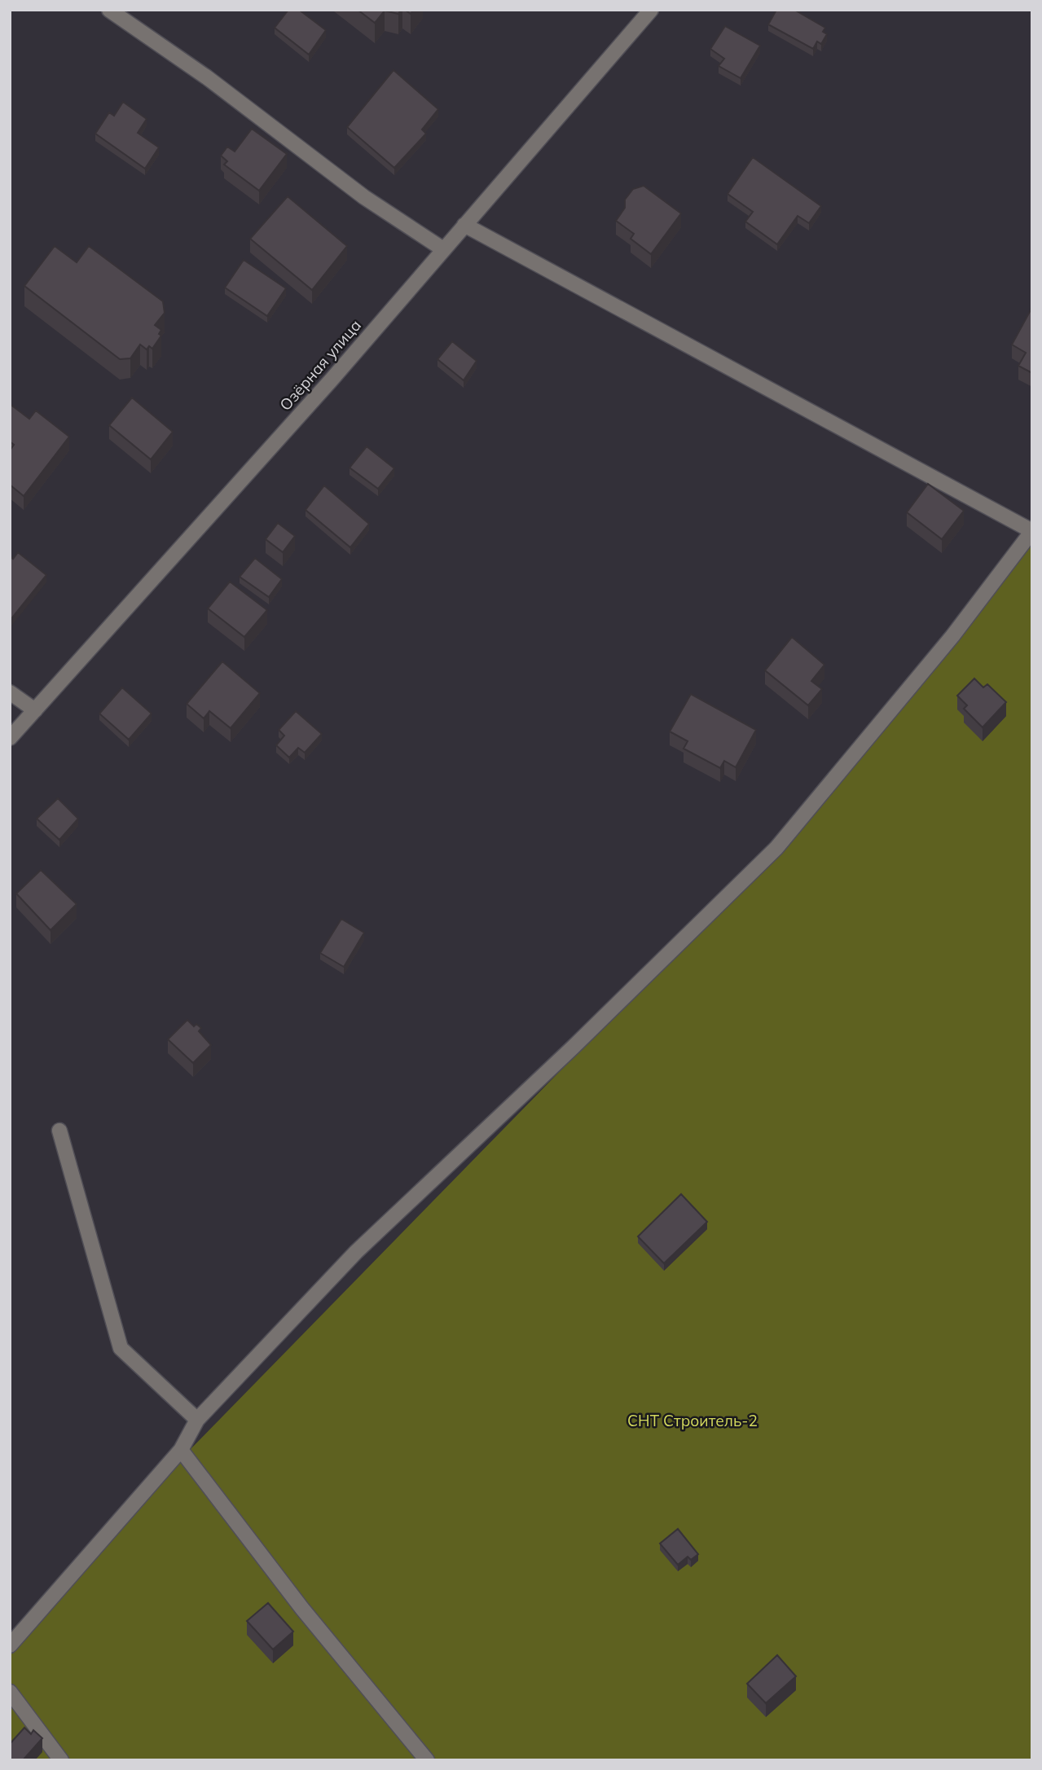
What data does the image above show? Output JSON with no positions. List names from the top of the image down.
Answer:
{
  "streets": {
    "street": ["Озёрная улица"]
  },
  "parks": ["СНТ Строитель-2"]
}
